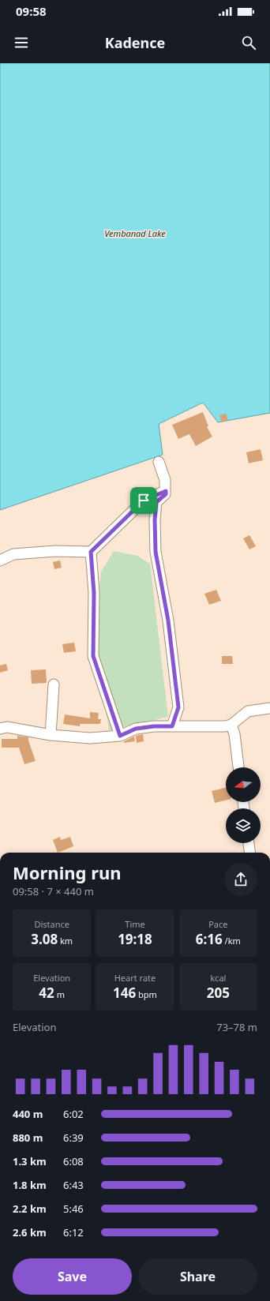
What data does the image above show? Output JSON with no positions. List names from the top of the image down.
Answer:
{
  "water": ["Vembanad Lake"],
  "north": "left",
  "page": {
    "status": "09:58",
    "header": "Kadence",
    "heading": ["Morning run", "09:58 · 7 × 440 m"],
    "stats": [
      ["Distance", "3.08 km"],
      ["Time", "19:18"],
      ["Pace", "6:16 /km"],
      ["Elevation", "42 m"],
      ["Heart rate", "146 bpm"],
      ["kcal", "205"]
    ],
    "chart": ["Elevation", "73–78 m"],
    "list": [
      {
        "name": "440 m",
        "note": "6:02"
      },
      {
        "name": "880 m",
        "note": "6:39"
      },
      {
        "name": "1.3 km",
        "note": "6:08"
      },
      {
        "name": "1.8 km",
        "note": "6:43"
      },
      {
        "name": "2.2 km",
        "note": "5:46"
      },
      {
        "name": "2.6 km",
        "note": "6:12"
      }
    ],
    "buttons": ["Save", "Share"]
  }
}
